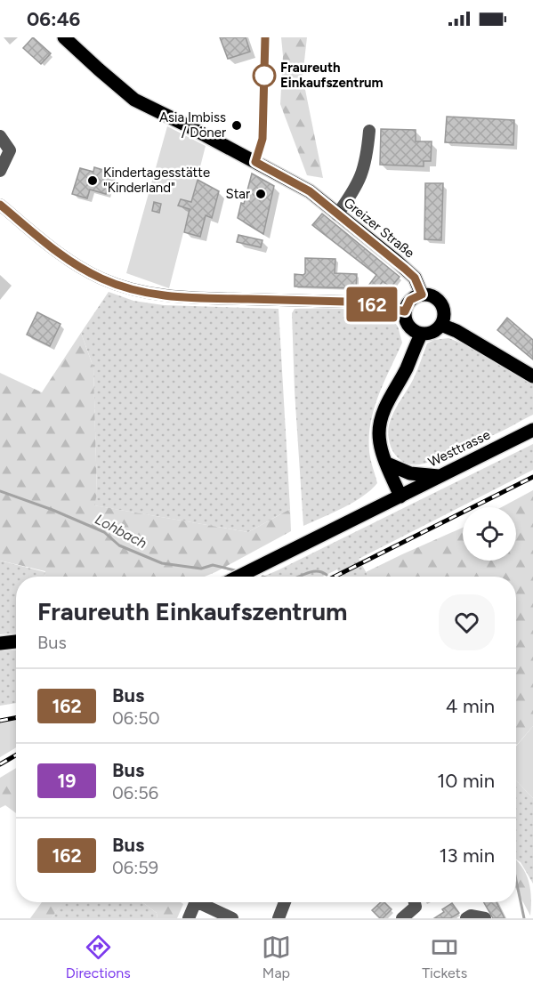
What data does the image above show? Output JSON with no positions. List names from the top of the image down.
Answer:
{
  "streets": {
    "main road": ["Greizer Straße", "Westtrasse"]
  },
  "water": ["Lohbach"],
  "places": [
    "Fraureuth Einkaufszentrum",
    "Asia Imbiss / Döner",
    "Kindertagesstätte \"Kinderland\"",
    "Star"
  ],
  "lines": ["bus line 162"],
  "page": {
    "status": "06:46",
    "on_map": "162",
    "heading": ["Fraureuth Einkaufszentrum", "Bus"],
    "list": [
      {
        "mark": "162",
        "name": "Bus",
        "note": "06:50",
        "value": "4 min"
      },
      {
        "mark": "19",
        "name": "Bus",
        "note": "06:56",
        "value": "10 min"
      },
      {
        "mark": "162",
        "name": "Bus",
        "note": "06:59",
        "value": "13 min"
      }
    ],
    "tabs": ["Directions", "Map", "Tickets"]
  }
}
